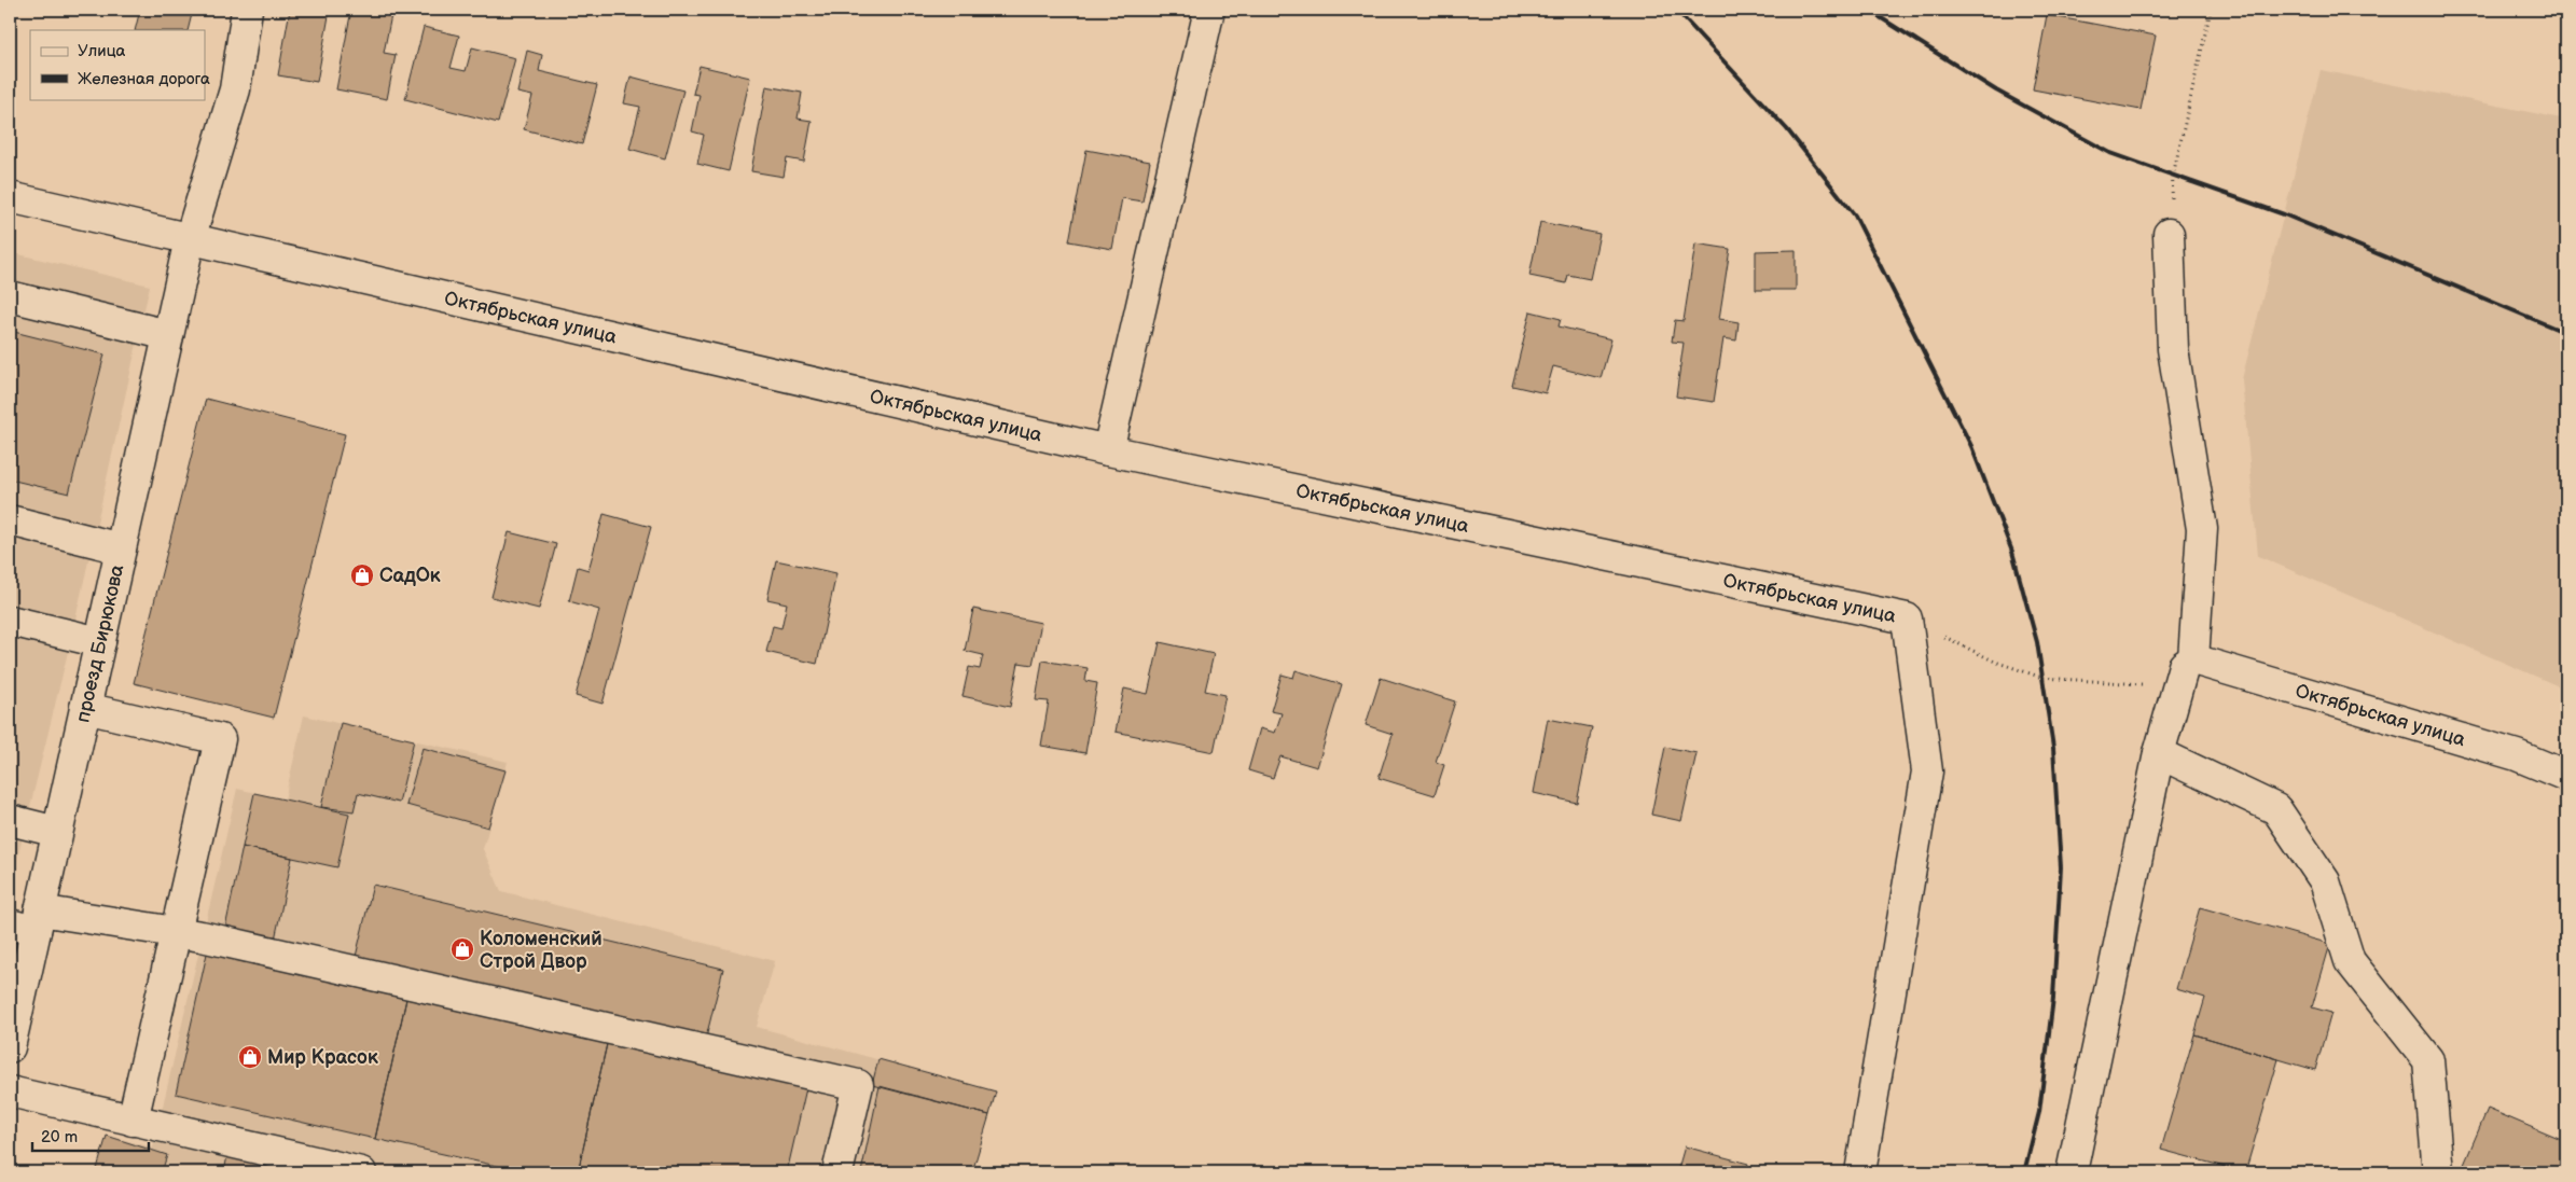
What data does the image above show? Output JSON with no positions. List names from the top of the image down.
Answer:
{
  "streets": {
    "street": ["Октябрьская улица", "проезд Бирюкова"]
  },
  "crossings": [
    ["Октябрьская улица", "проезд Бирюкова"]
  ],
  "places": {
    "shop": ["СадОк", "Коломенский Строй Двор", "Мир Красок"]
  },
  "legend": ["Улица", "Железная дорога"],
  "scale_bar": "20 m"
}
